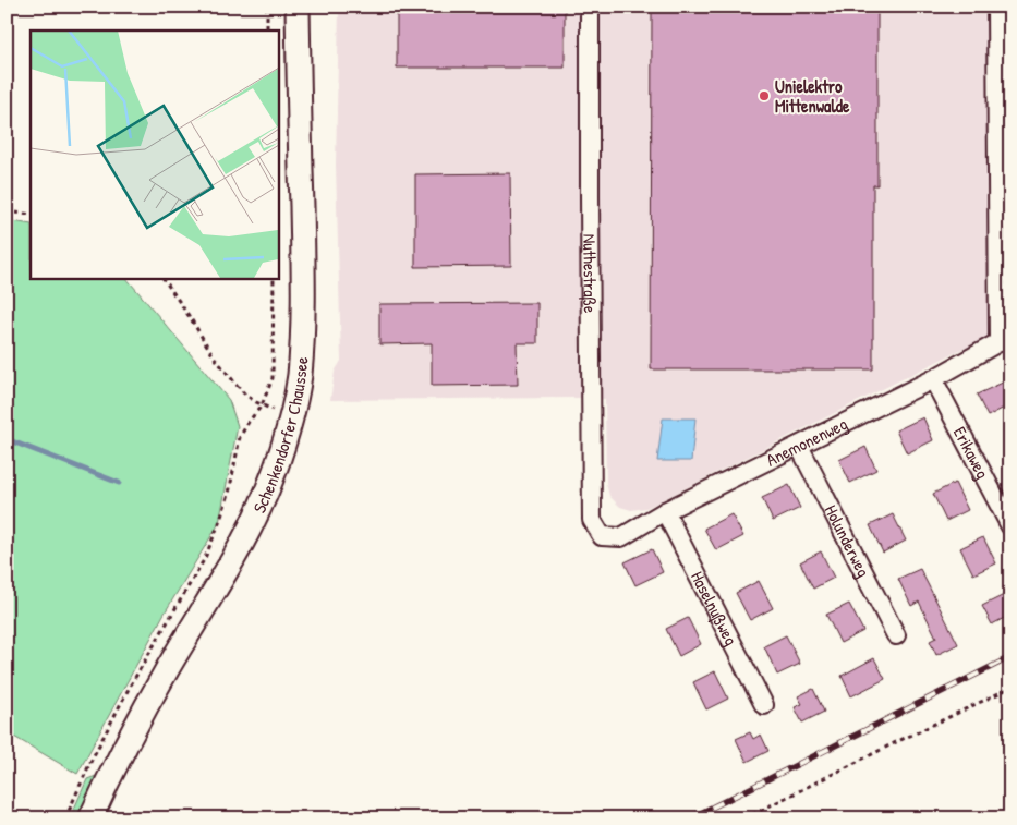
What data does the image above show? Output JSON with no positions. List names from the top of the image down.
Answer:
{
  "streets": {
    "main road": ["Schenkendorfer Chaussee"],
    "street": [
      "Nuthestraße",
      "Anemonenweg",
      "Erikaweg",
      "Holunderweg",
      "Haselnußweg"
    ]
  },
  "crossings": [
    ["Nuthestraße", "Anemonenweg"],
    ["Anemonenweg", "Erikaweg"],
    ["Anemonenweg", "Holunderweg"],
    ["Anemonenweg", "Haselnußweg"]
  ],
  "places": ["Unielektro Mittenwalde"]
}
